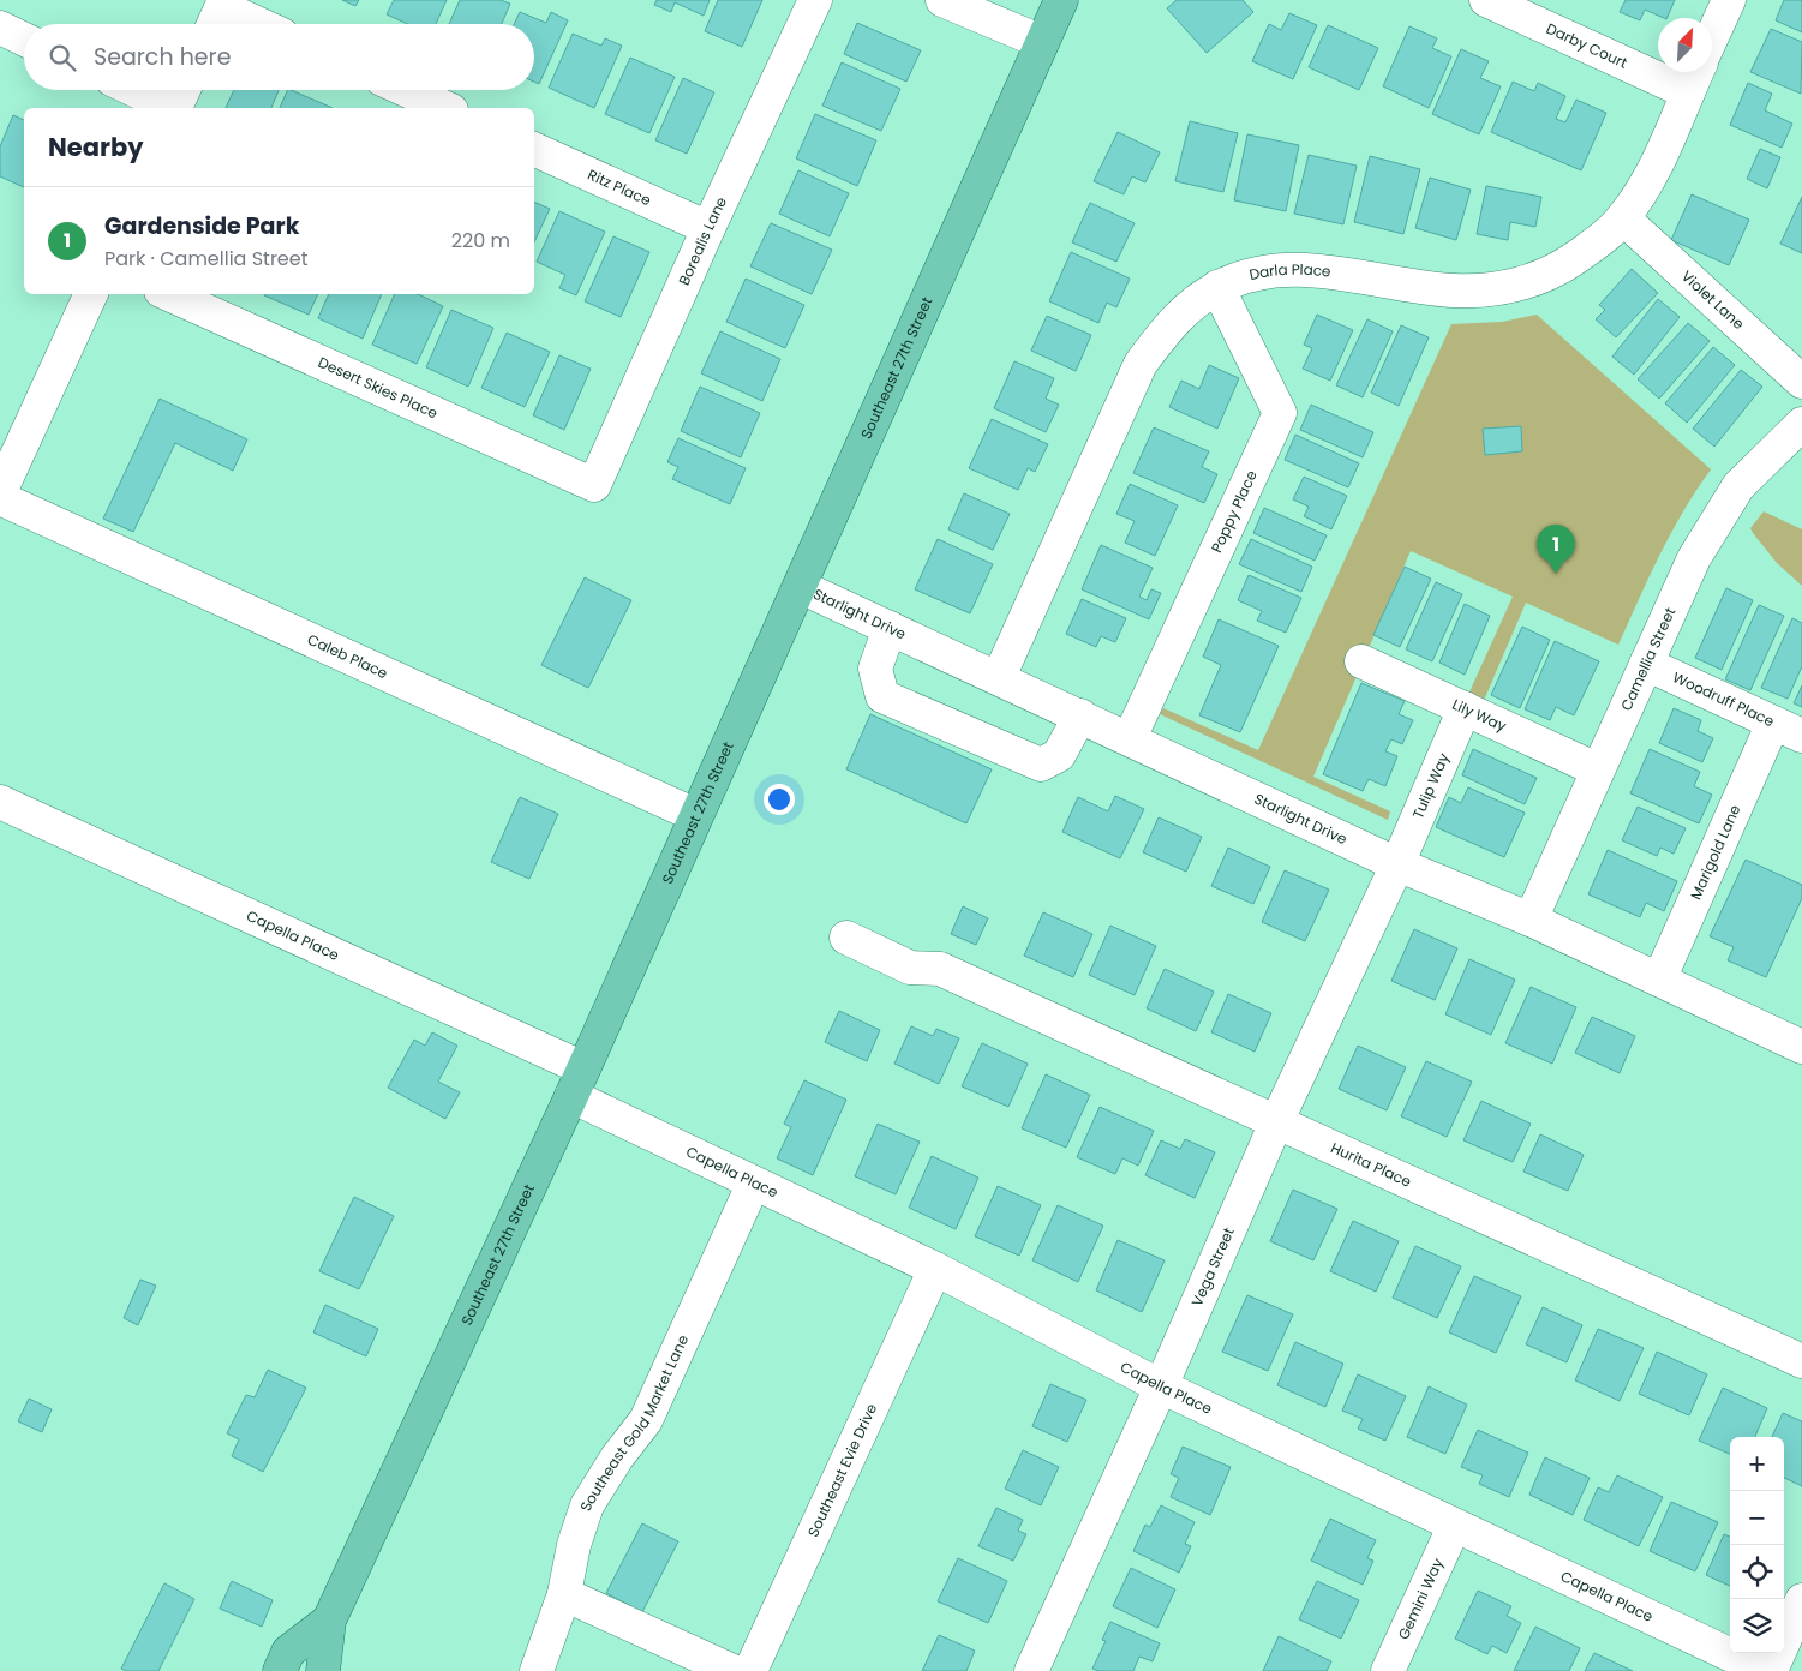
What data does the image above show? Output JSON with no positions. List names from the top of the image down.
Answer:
{
  "streets": {
    "main road": ["Southeast 27th Street"],
    "street": [
      "Darby Court",
      "Ritz Place",
      "Borealis Lane",
      "Darla Place",
      "Violet Lane",
      "Desert Skies Place",
      "Poppy Place",
      "Starlight Drive",
      "Caleb Place",
      "Camellia Street",
      "Woodruff Place",
      "Lily Way",
      "Tulip Way",
      "Marigold Lane",
      "Capella Place",
      "Hurita Place",
      "Vega Street",
      "Southeast Gold Market Lane",
      "Southeast Evie Drive",
      "Gemini Way"
    ]
  },
  "crossings": [
    ["Darby Court", "Darla Place"],
    ["Ritz Place", "Borealis Lane"],
    ["Borealis Lane", "Desert Skies Place"],
    ["Darla Place", "Violet Lane"],
    ["Darla Place", "Poppy Place"],
    ["Darla Place", "Starlight Drive"],
    ["Southeast 27th Street", "Starlight Drive"],
    ["Southeast 27th Street", "Caleb Place"],
    ["Southeast 27th Street", "Capella Place"],
    ["Poppy Place", "Starlight Drive"],
    ["Starlight Drive", "Camellia Street"],
    ["Starlight Drive", "Tulip Way"],
    ["Starlight Drive", "Marigold Lane"],
    ["Starlight Drive", "Vega Street"],
    ["Camellia Street", "Woodruff Place"],
    ["Camellia Street", "Lily Way"],
    ["Woodruff Place", "Marigold Lane"],
    ["Lily Way", "Tulip Way"],
    ["Tulip Way", "Vega Street"],
    ["Capella Place", "Vega Street"],
    ["Capella Place", "Southeast Gold Market Lane"],
    ["Capella Place", "Southeast Evie Drive"],
    ["Capella Place", "Gemini Way"],
    ["Hurita Place", "Vega Street"]
  ],
  "north": "top right",
  "page": {
    "search": "Search here",
    "heading": "Nearby",
    "list": [
      {
        "mark": "1",
        "name": "Gardenside Park",
        "note": "Park · Camellia Street",
        "value": "220 m"
      }
    ],
    "pins": "1",
    "map_buttons": ["+", "−"]
  }
}
